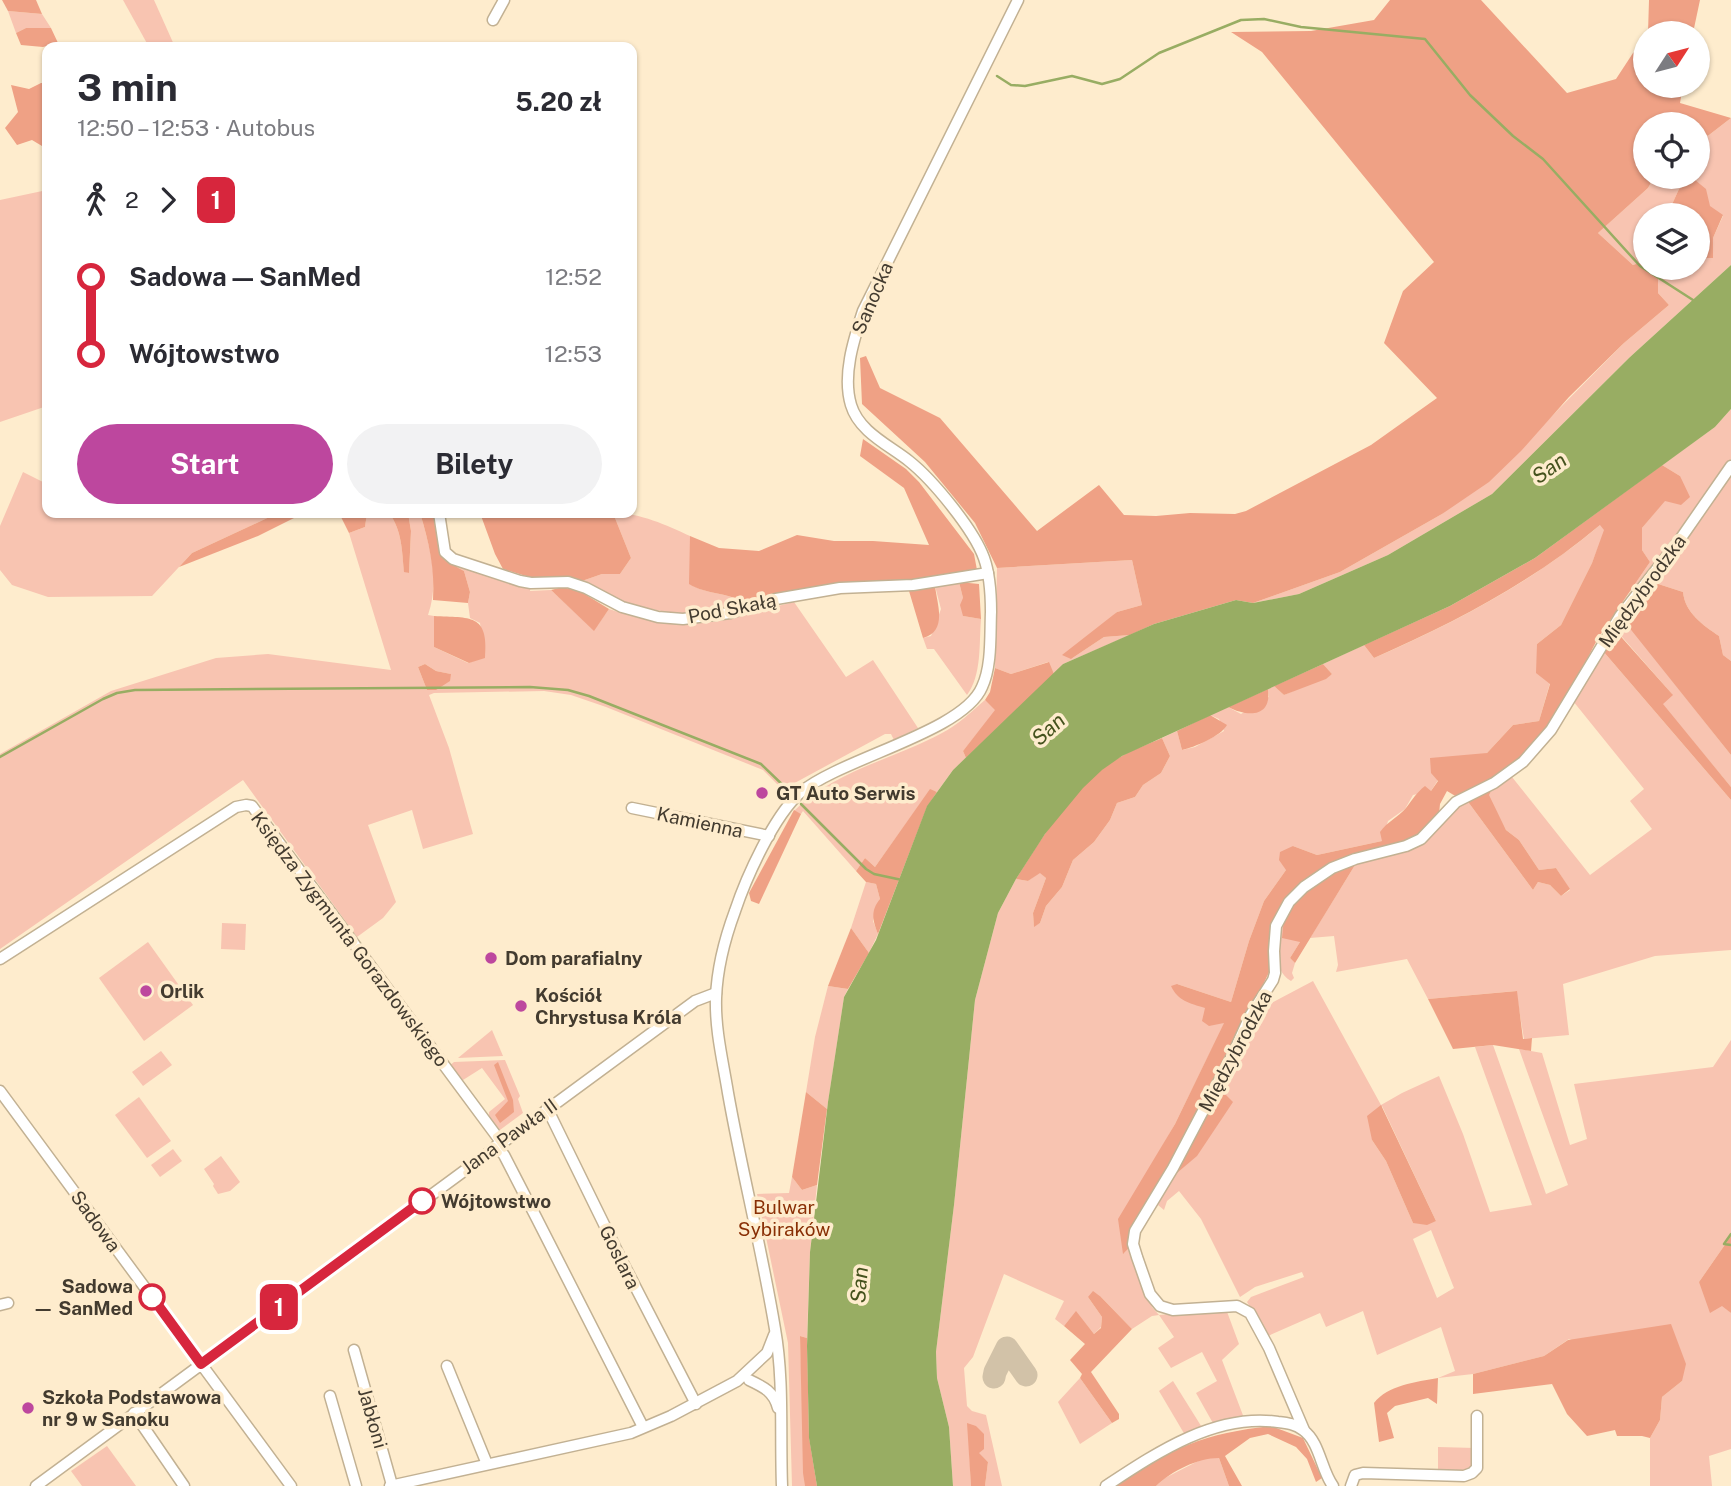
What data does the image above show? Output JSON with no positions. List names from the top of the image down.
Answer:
{
  "streets": {
    "street": [
      "Sanocka",
      "Międzybrodzka",
      "Pod Skałą",
      "Kamienna",
      "Księdza Zygmunta Gorazdowskiego",
      "Jana Pawła II",
      "Sadowa",
      "Goslara",
      "Jabłoni"
    ]
  },
  "crossings": [
    ["Sanocka", "Pod Skałą"],
    ["Sanocka", "Kamienna"],
    ["Sanocka", "Jana Pawła II"],
    ["Księdza Zygmunta Gorazdowskiego", "Jana Pawła II"],
    ["Jana Pawła II", "Sadowa"],
    ["Jana Pawła II", "Goslara"]
  ],
  "water": ["San"],
  "parks": ["Bulwar Sybiraków"],
  "places": [
    "GT Auto Serwis",
    "Dom parafialny",
    "Orlik",
    "Kościół Chrystusa Króla",
    "Wójtowstwo",
    "Sadowa — SanMed",
    "Szkoła Podstawowa nr 9 w Sanoku"
  ],
  "lines": ["bus line 1"],
  "north": "top right",
  "page": {
    "on_map": "1",
    "heading": ["3 min", "12:50 – 12:53 · Autobus", "5.20 zł"],
    "legs": ["2", "1"],
    "list": [
      {
        "name": "Sadowa — SanMed",
        "value": "12:52"
      },
      {
        "name": "Wójtowstwo",
        "value": "12:53"
      }
    ],
    "buttons": ["Start", "Bilety"]
  }
}
